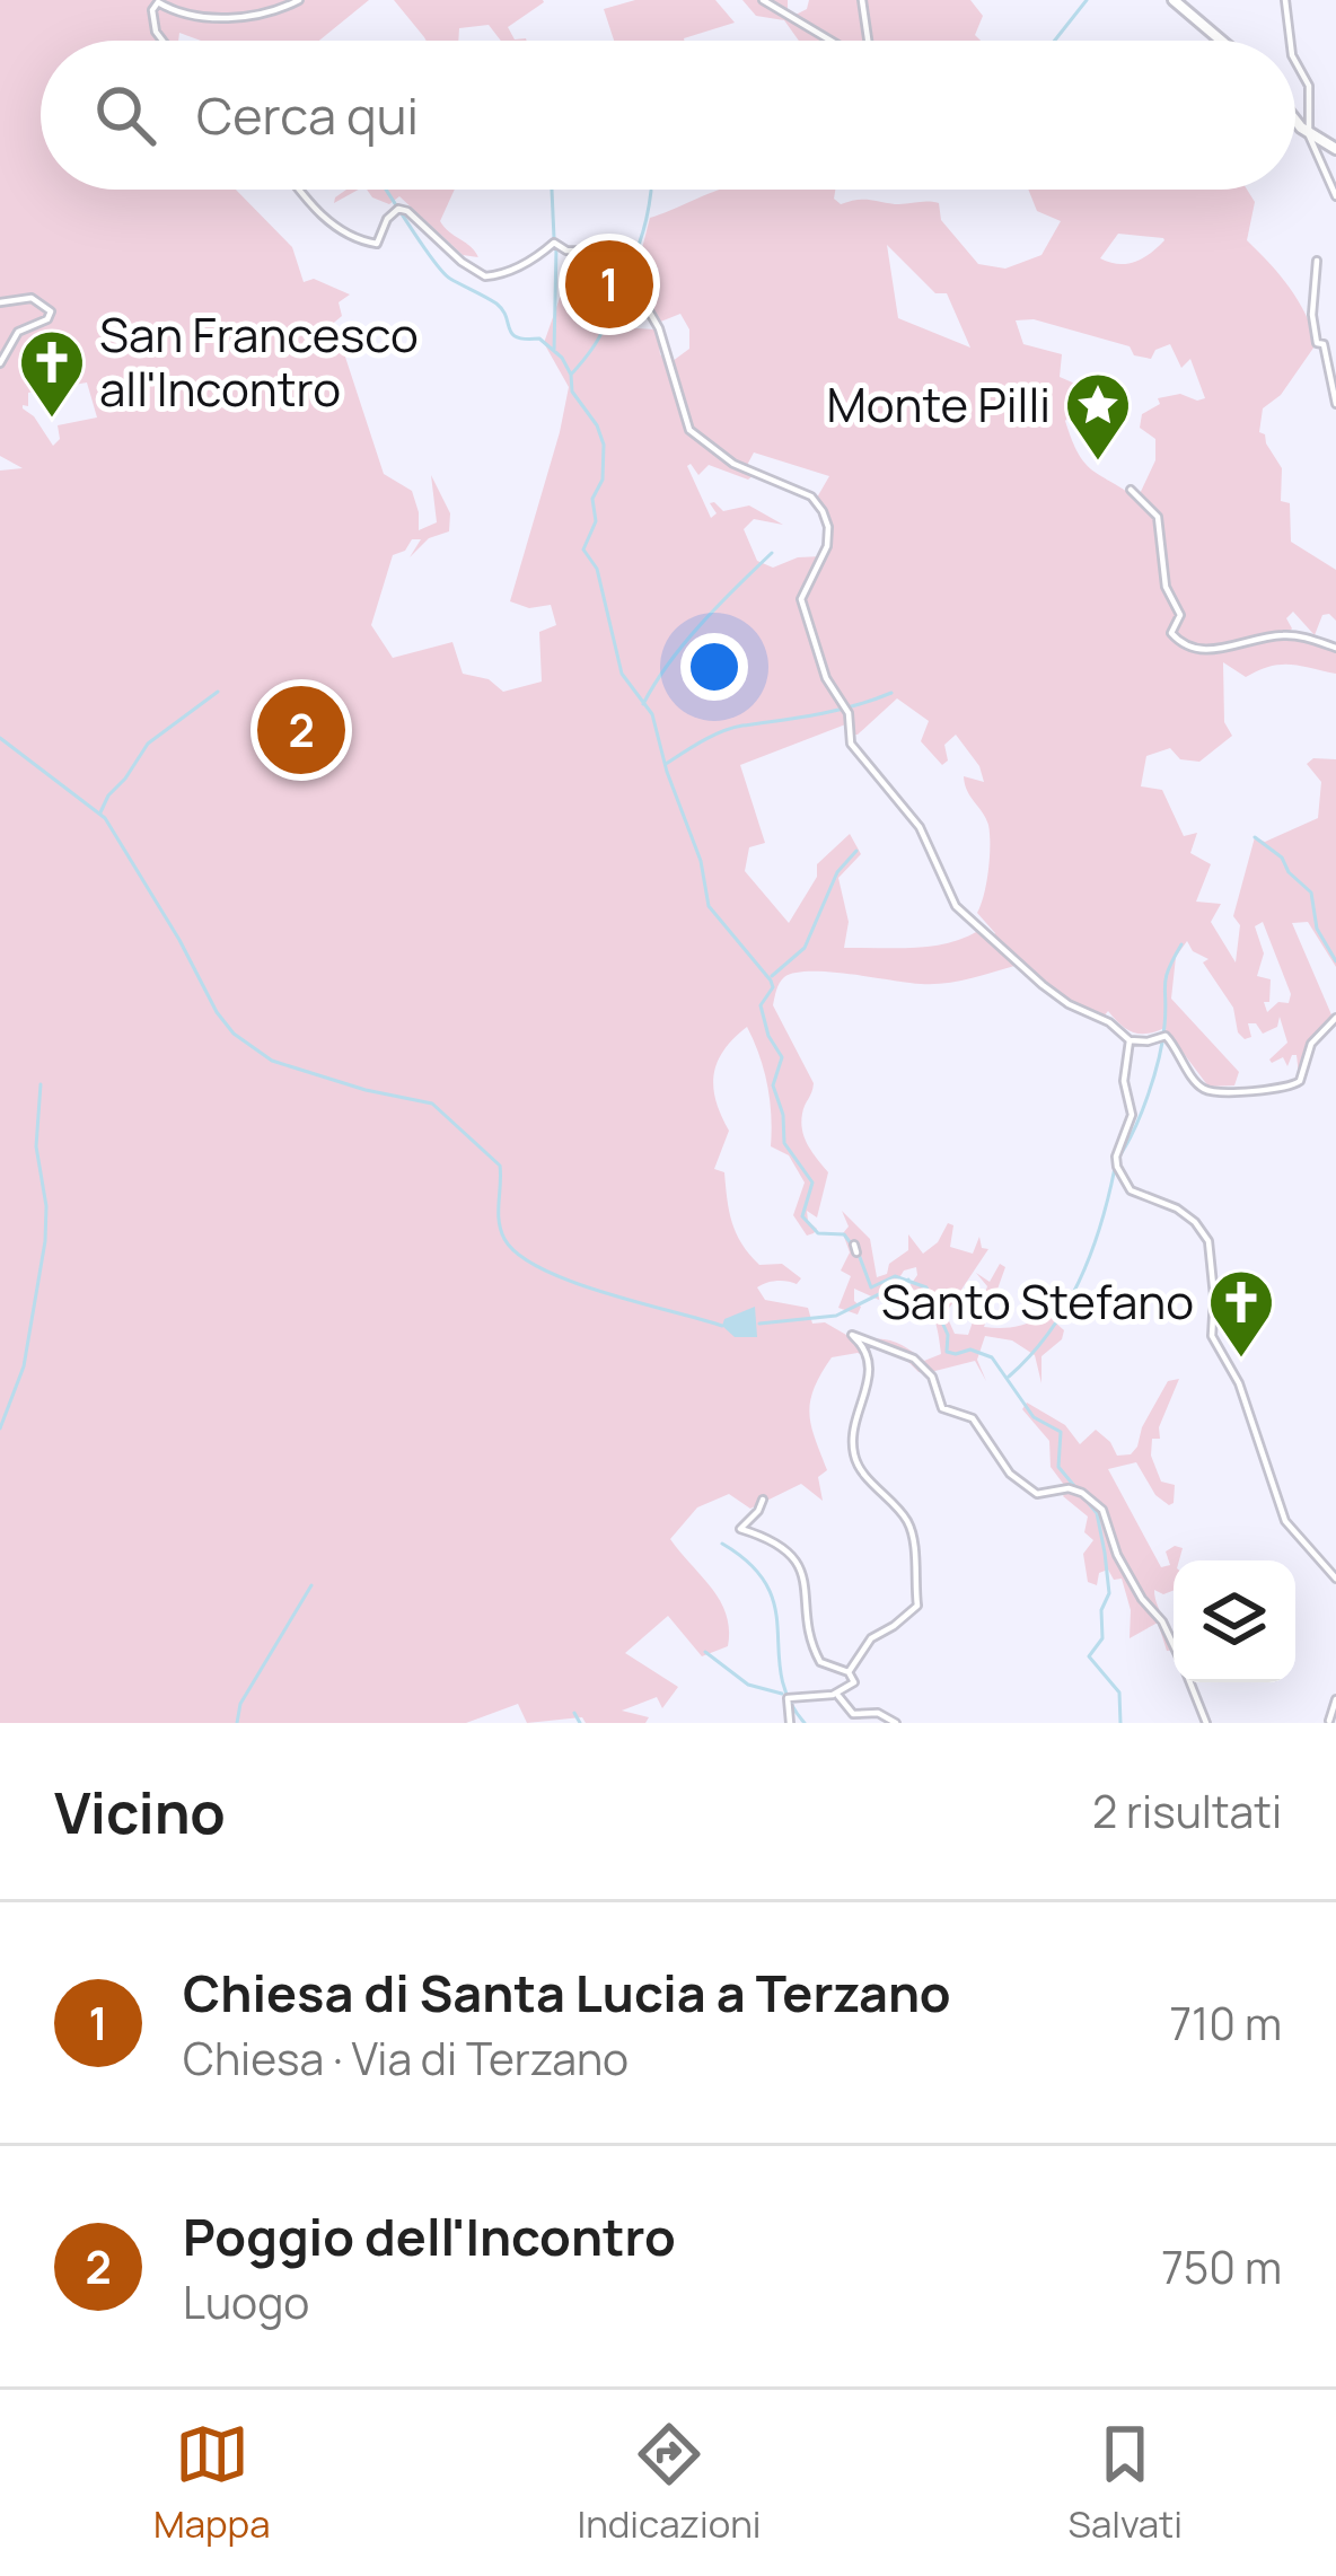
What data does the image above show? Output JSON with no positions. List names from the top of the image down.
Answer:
{
  "places": {
    "church": ["San Francesco all'Incontro", "Santo Stefano"],
    "place": ["Monte Pilli"]
  },
  "page": {
    "search": "Cerca qui",
    "pins": ["1", "2"],
    "heading": ["Vicino", "2 risultati"],
    "list": [
      {
        "mark": "1",
        "name": "Chiesa di Santa Lucia a Terzano",
        "note": "Chiesa · Via di Terzano",
        "value": "710 m"
      },
      {
        "mark": "2",
        "name": "Poggio dell'Incontro",
        "note": "Luogo",
        "value": "750 m"
      }
    ],
    "nav": ["Mappa", "Indicazioni", "Salvati"]
  }
}
